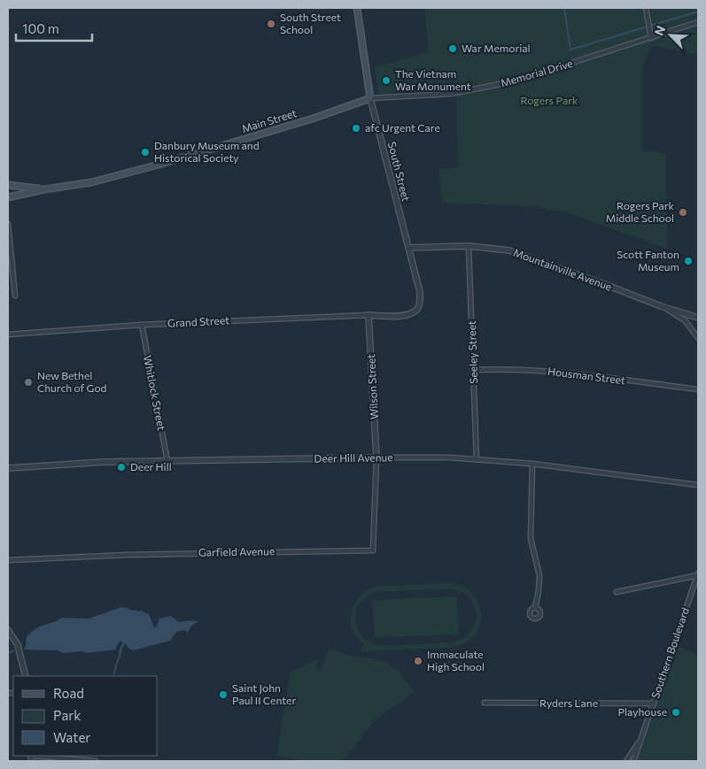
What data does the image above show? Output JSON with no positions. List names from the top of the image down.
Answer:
{
  "streets": {
    "main road": ["Main Street", "South Street"],
    "street": [
      "Memorial Drive",
      "Mountainville Avenue",
      "Grand Street",
      "Seeley Street",
      "Housman Street",
      "Wilson Street",
      "Whitlock Street",
      "Deer Hill Avenue",
      "Garfield Avenue",
      "Southern Boulevard",
      "Ryders Lane"
    ]
  },
  "crossings": [
    ["Memorial Drive", "Main Street"],
    ["Memorial Drive", "South Street"],
    ["Main Street", "South Street"],
    ["South Street", "Mountainville Avenue"],
    ["South Street", "Grand Street"],
    ["Mountainville Avenue", "Seeley Street"],
    ["Grand Street", "Wilson Street"],
    ["Grand Street", "Whitlock Street"],
    ["Seeley Street", "Housman Street"],
    ["Seeley Street", "Deer Hill Avenue"],
    ["Wilson Street", "Deer Hill Avenue"],
    ["Wilson Street", "Garfield Avenue"],
    ["Whitlock Street", "Deer Hill Avenue"],
    ["Deer Hill Avenue", "Garfield Avenue"],
    ["Southern Boulevard", "Ryders Lane"]
  ],
  "parks": ["Rogers Park"],
  "places": [
    "South Street School",
    "War Memorial",
    "The Vietnam War Monument",
    "afc Urgent Care",
    "Danbury Museum and Historical Society",
    "Rogers Park Middle School",
    "Scott Fanton Museum",
    "New Bethel Church of God",
    "Deer Hill",
    "Immaculate High School",
    "Saint John Paul II Center",
    "Playhouse"
  ],
  "legend": ["Road", "Park", "Water"],
  "scale_bar": "100 m",
  "north": "top left"
}
